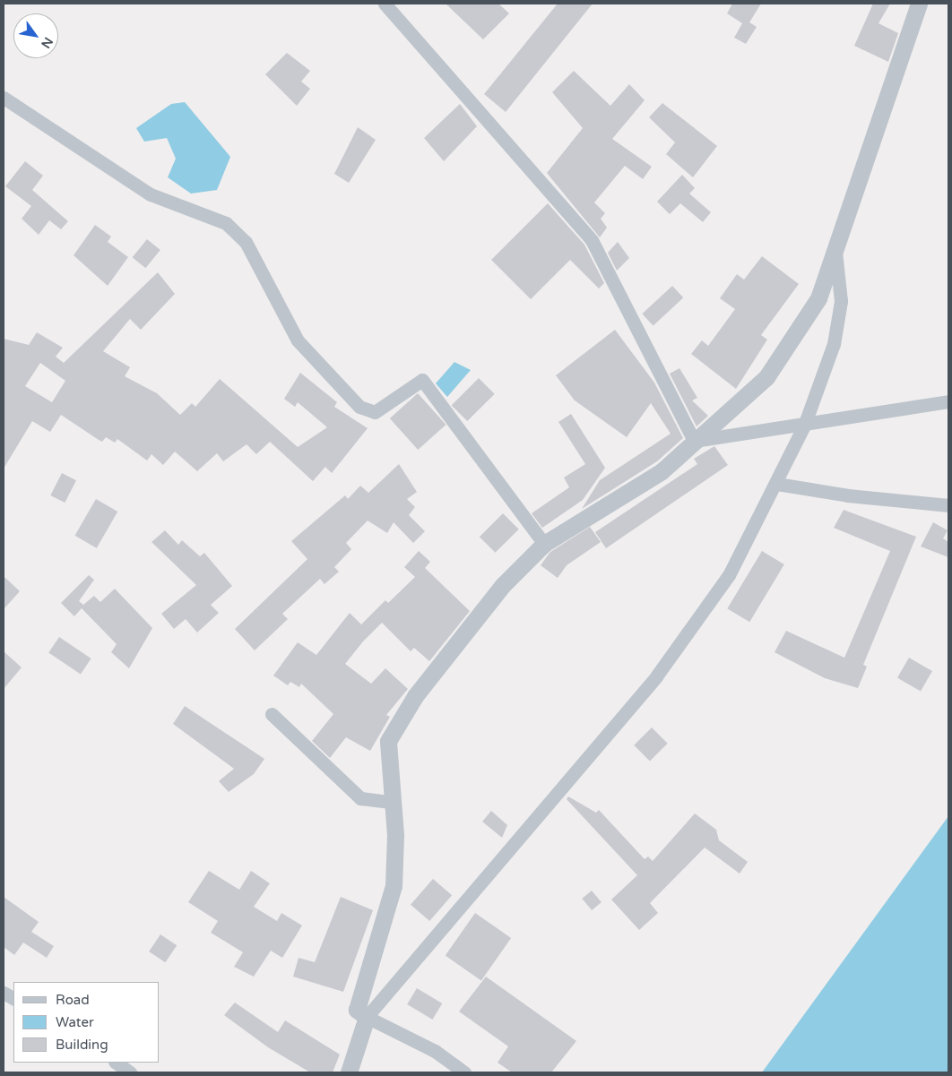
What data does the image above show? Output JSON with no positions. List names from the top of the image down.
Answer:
{
  "legend": ["Road", "Water", "Building"],
  "north": "bottom right"
}
